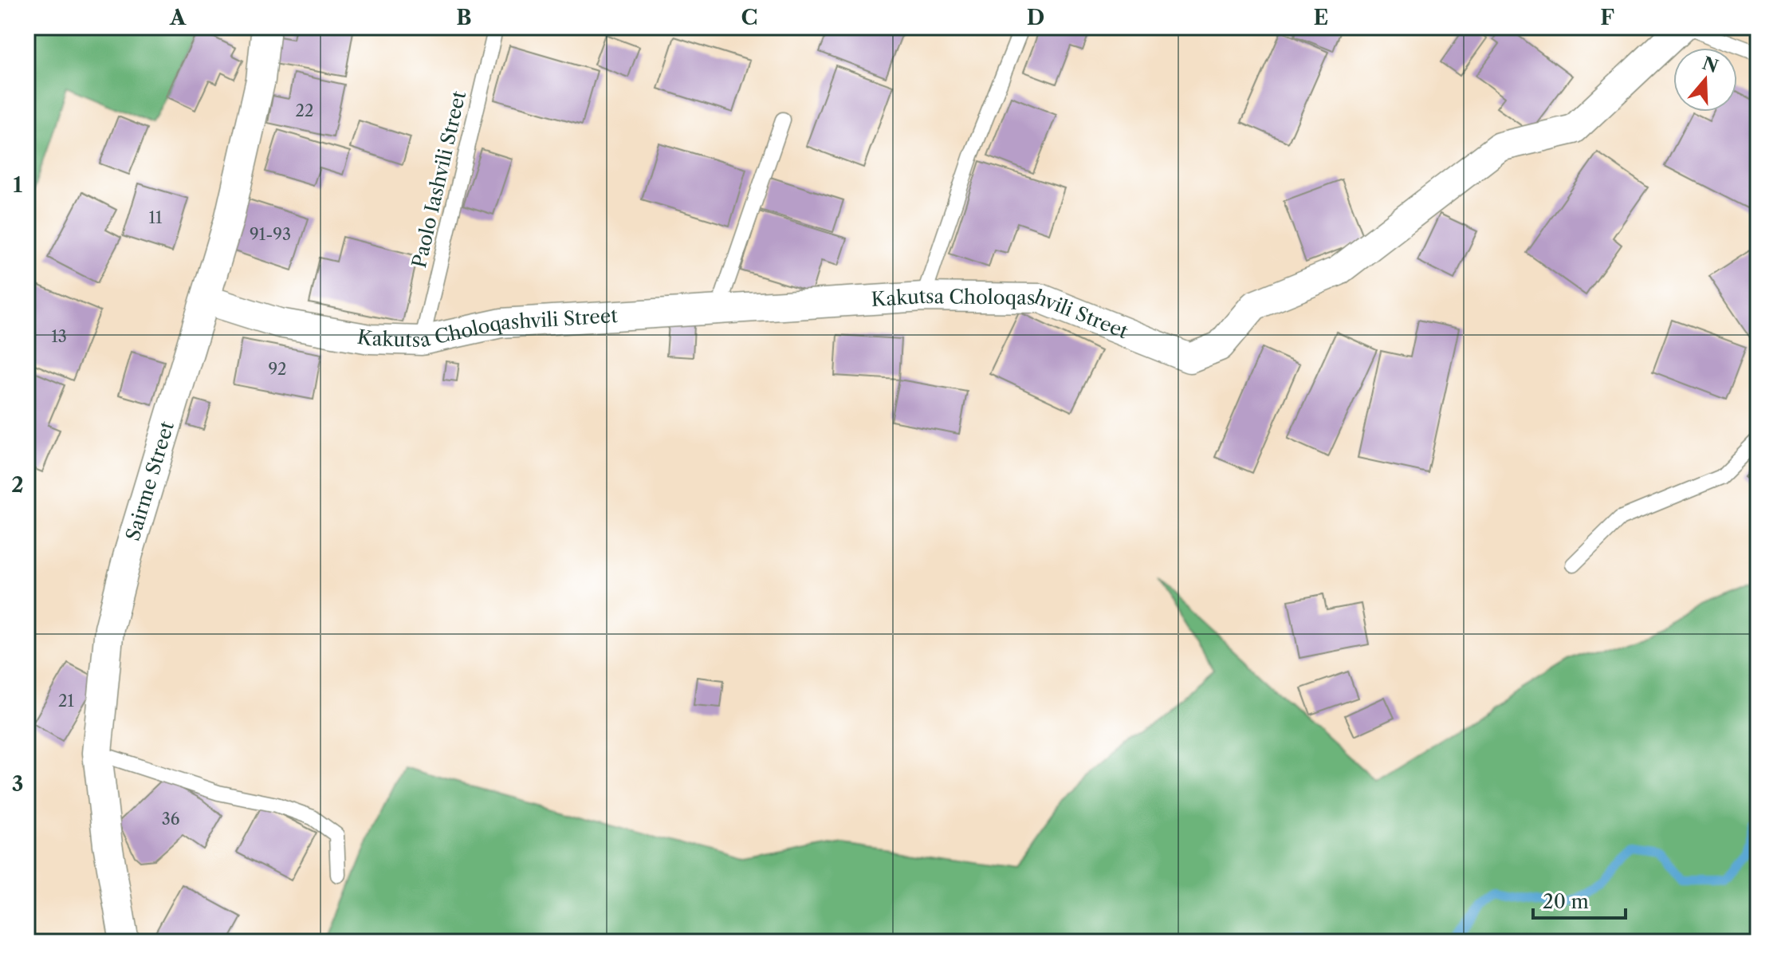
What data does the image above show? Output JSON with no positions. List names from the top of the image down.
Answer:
{
  "streets": {
    "street": ["Kakutsa Choloqashvili Street", "Sairme Street"],
    "lane": ["Paolo Iashvili Street"]
  },
  "crossings": [
    ["Paolo Iashvili Street", "Kakutsa Choloqashvili Street"],
    ["Kakutsa Choloqashvili Street", "Sairme Street"]
  ],
  "house_numbers": [
    "22",
    "11",
    "91-93",
    "13",
    "92",
    "21",
    "36"
  ],
  "scale_bar": "20 m",
  "north": "top",
  "grid": {
    "columns": [
      "A",
      "B",
      "C",
      "D",
      "E",
      "F"
    ],
    "rows": ["1", "2", "3"]
  }
}
